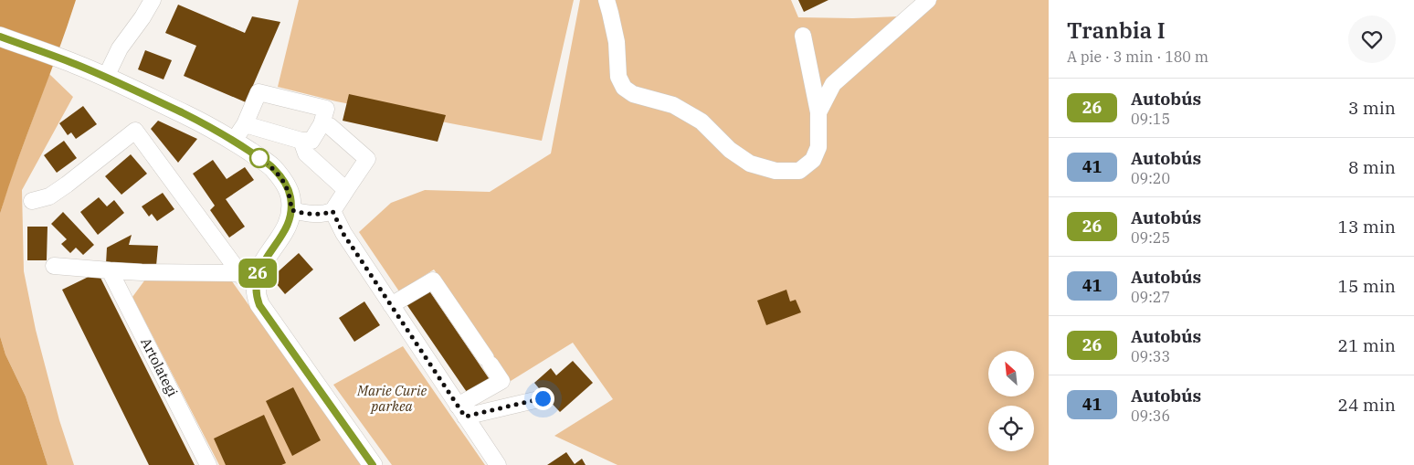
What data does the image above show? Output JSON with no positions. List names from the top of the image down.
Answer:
{
  "streets": {
    "street": ["Artolategi"]
  },
  "parks": ["Marie Curie parkea"],
  "lines": ["bus line 26"],
  "north": "top left",
  "page": {
    "on_map": "26",
    "heading": ["Tranbia I", "A pie · 3 min · 180 m"],
    "list": [
      {
        "mark": "26",
        "name": "Autobús",
        "note": "09:15",
        "value": "3 min"
      },
      {
        "mark": "41",
        "name": "Autobús",
        "note": "09:20",
        "value": "8 min"
      },
      {
        "mark": "26",
        "name": "Autobús",
        "note": "09:25",
        "value": "13 min"
      },
      {
        "mark": "41",
        "name": "Autobús",
        "note": "09:27",
        "value": "15 min"
      },
      {
        "mark": "26",
        "name": "Autobús",
        "note": "09:33",
        "value": "21 min"
      },
      {
        "mark": "41",
        "name": "Autobús",
        "note": "09:36",
        "value": "24 min"
      }
    ]
  }
}
